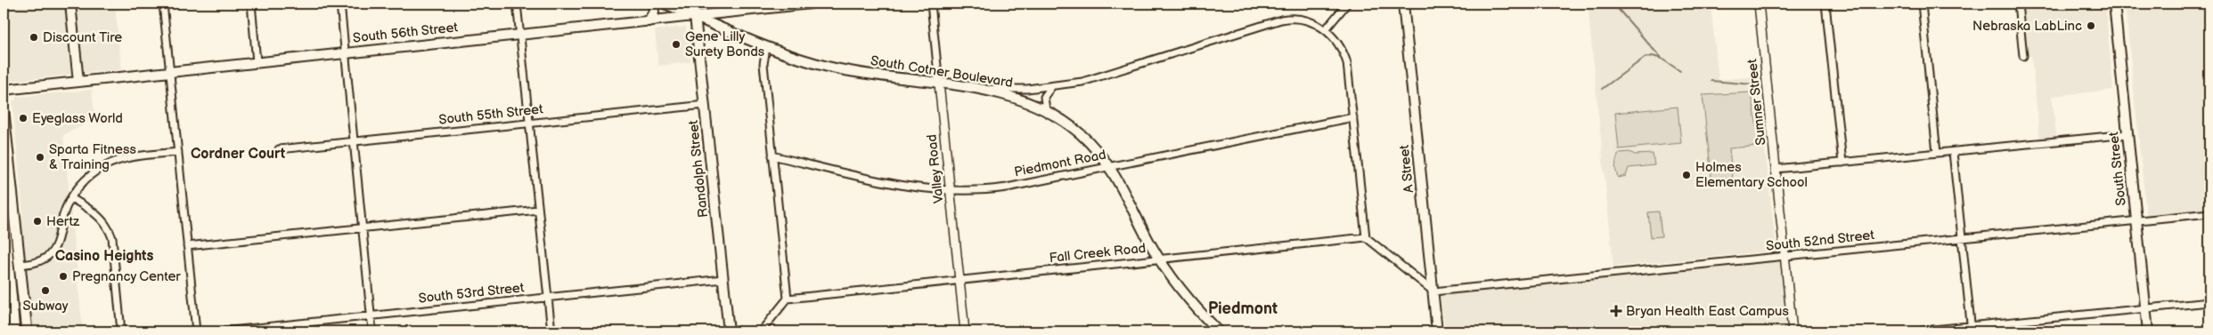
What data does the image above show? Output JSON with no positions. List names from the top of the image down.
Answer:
{
  "streets": {
    "main road": [
      "South 56th Street",
      "South Cotner Boulevard",
      "Randolph Street",
      "A Street",
      "South Street"
    ],
    "street": [
      "Sumner Street",
      "South 55th Street",
      "Piedmont Road",
      "Valley Road",
      "South 52nd Street",
      "Fall Creek Road",
      "South 53rd Street"
    ]
  },
  "crossings": [
    ["South 56th Street", "South Cotner Boulevard"],
    ["South 56th Street", "Randolph Street"],
    ["South Cotner Boulevard", "Piedmont Road"],
    ["South Cotner Boulevard", "Randolph Street"],
    ["South Cotner Boulevard", "Valley Road"],
    ["South Cotner Boulevard", "Fall Creek Road"],
    ["Sumner Street", "South 52nd Street"],
    ["South 55th Street", "Randolph Street"],
    ["Piedmont Road", "Valley Road"],
    ["Randolph Street", "South 53rd Street"],
    ["Valley Road", "Fall Creek Road"],
    ["A Street", "South 52nd Street"],
    ["South Street", "South 52nd Street"]
  ],
  "districts": ["Cordner Court", "Casino Heights", "Piedmont"],
  "places": {
    "other": [
      "Nebraska LabLinc",
      "Discount Tire",
      "Gene Lilly Surety Bonds",
      "Eyeglass World",
      "Sparta Fitness & Training",
      "Holmes Elementary School",
      "Hertz",
      "Pregnancy Center",
      "Subway"
    ],
    "health": ["Bryan Health East Campus"]
  }
}
